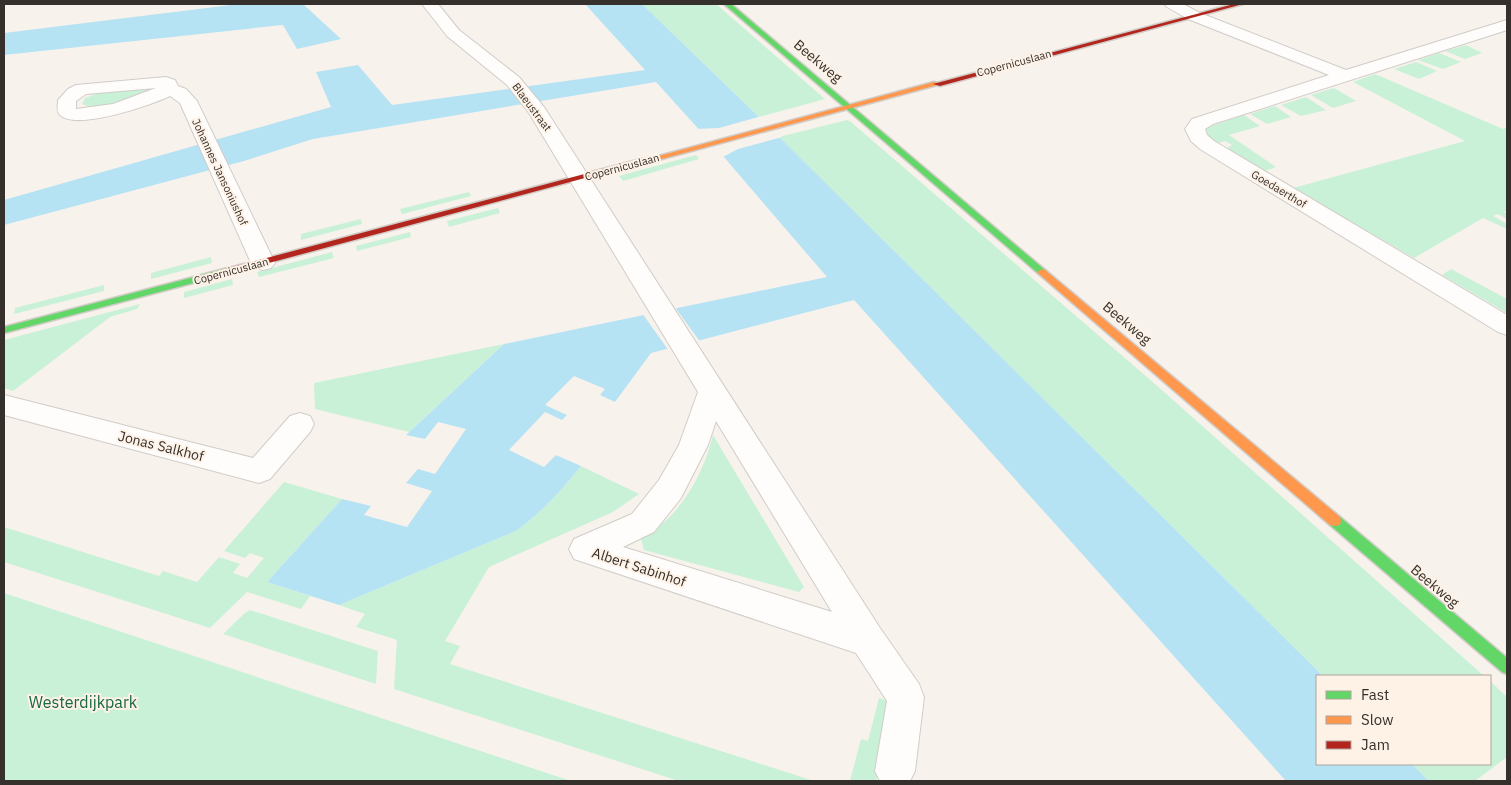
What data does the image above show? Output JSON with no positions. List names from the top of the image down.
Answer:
{
  "streets": {
    "street": [
      "Beekweg",
      "Copernicuslaan",
      "Blaeustraat",
      "Johannes Jansoniushof",
      "Goedaerthof",
      "Jonas Salkhof",
      "Albert Sabinhof"
    ]
  },
  "crossings": [
    ["Beekweg", "Copernicuslaan"],
    ["Copernicuslaan", "Blaeustraat"],
    ["Copernicuslaan", "Johannes Jansoniushof"]
  ],
  "parks": ["Westerdijkpark"],
  "legend": ["Fast", "Slow", "Jam"]
}
